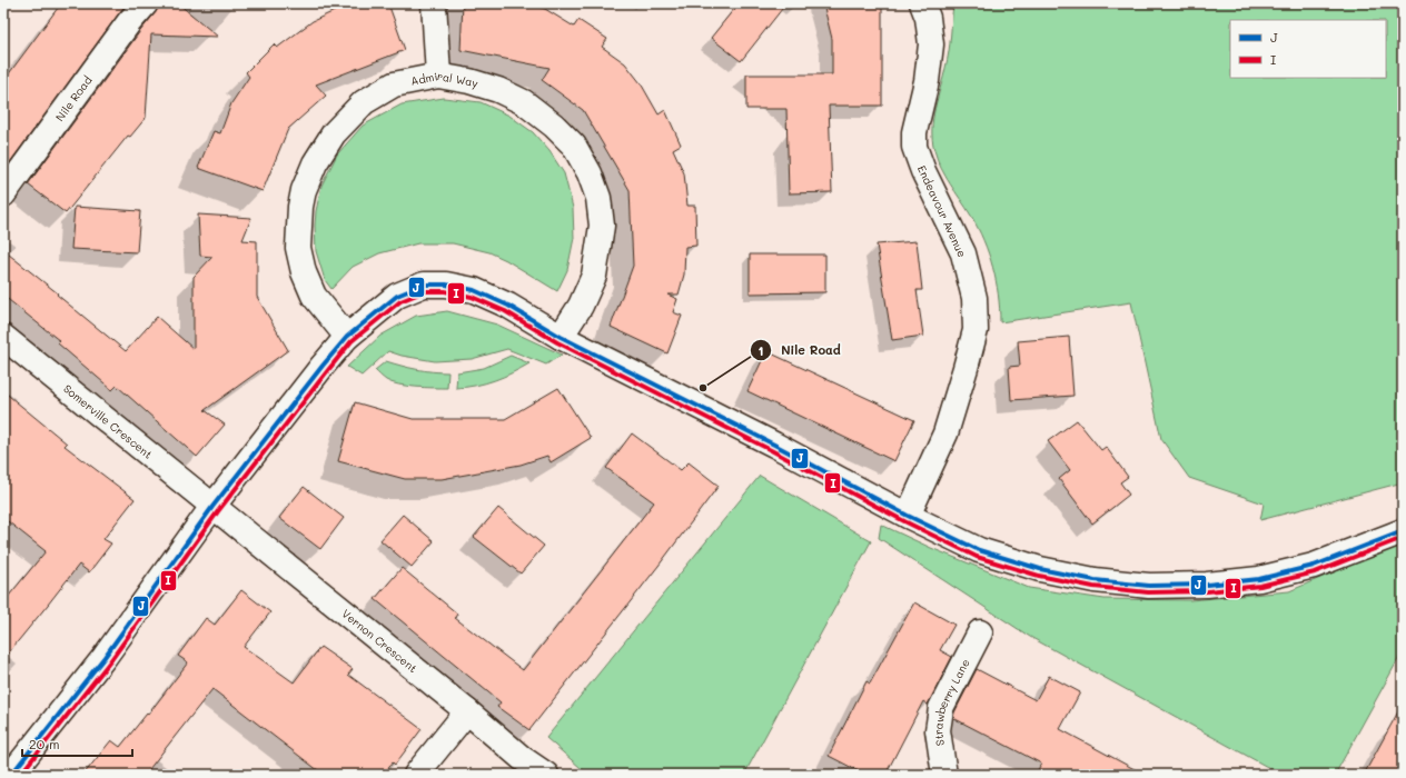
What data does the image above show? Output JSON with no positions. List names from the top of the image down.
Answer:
{
  "streets": {
    "street": [
      "Admiral Way",
      "Nile Road",
      "Endeavour Avenue",
      "Somerville Crescent",
      "Vernon Crescent",
      "Strawberry Lane"
    ]
  },
  "crossings": [
    ["Somerville Crescent", "Vernon Crescent"]
  ],
  "places": ["Nile Road"],
  "lines": ["transit line J", "transit line I"],
  "legend": ["J", "I"],
  "scale_bar": "20 m"
}
